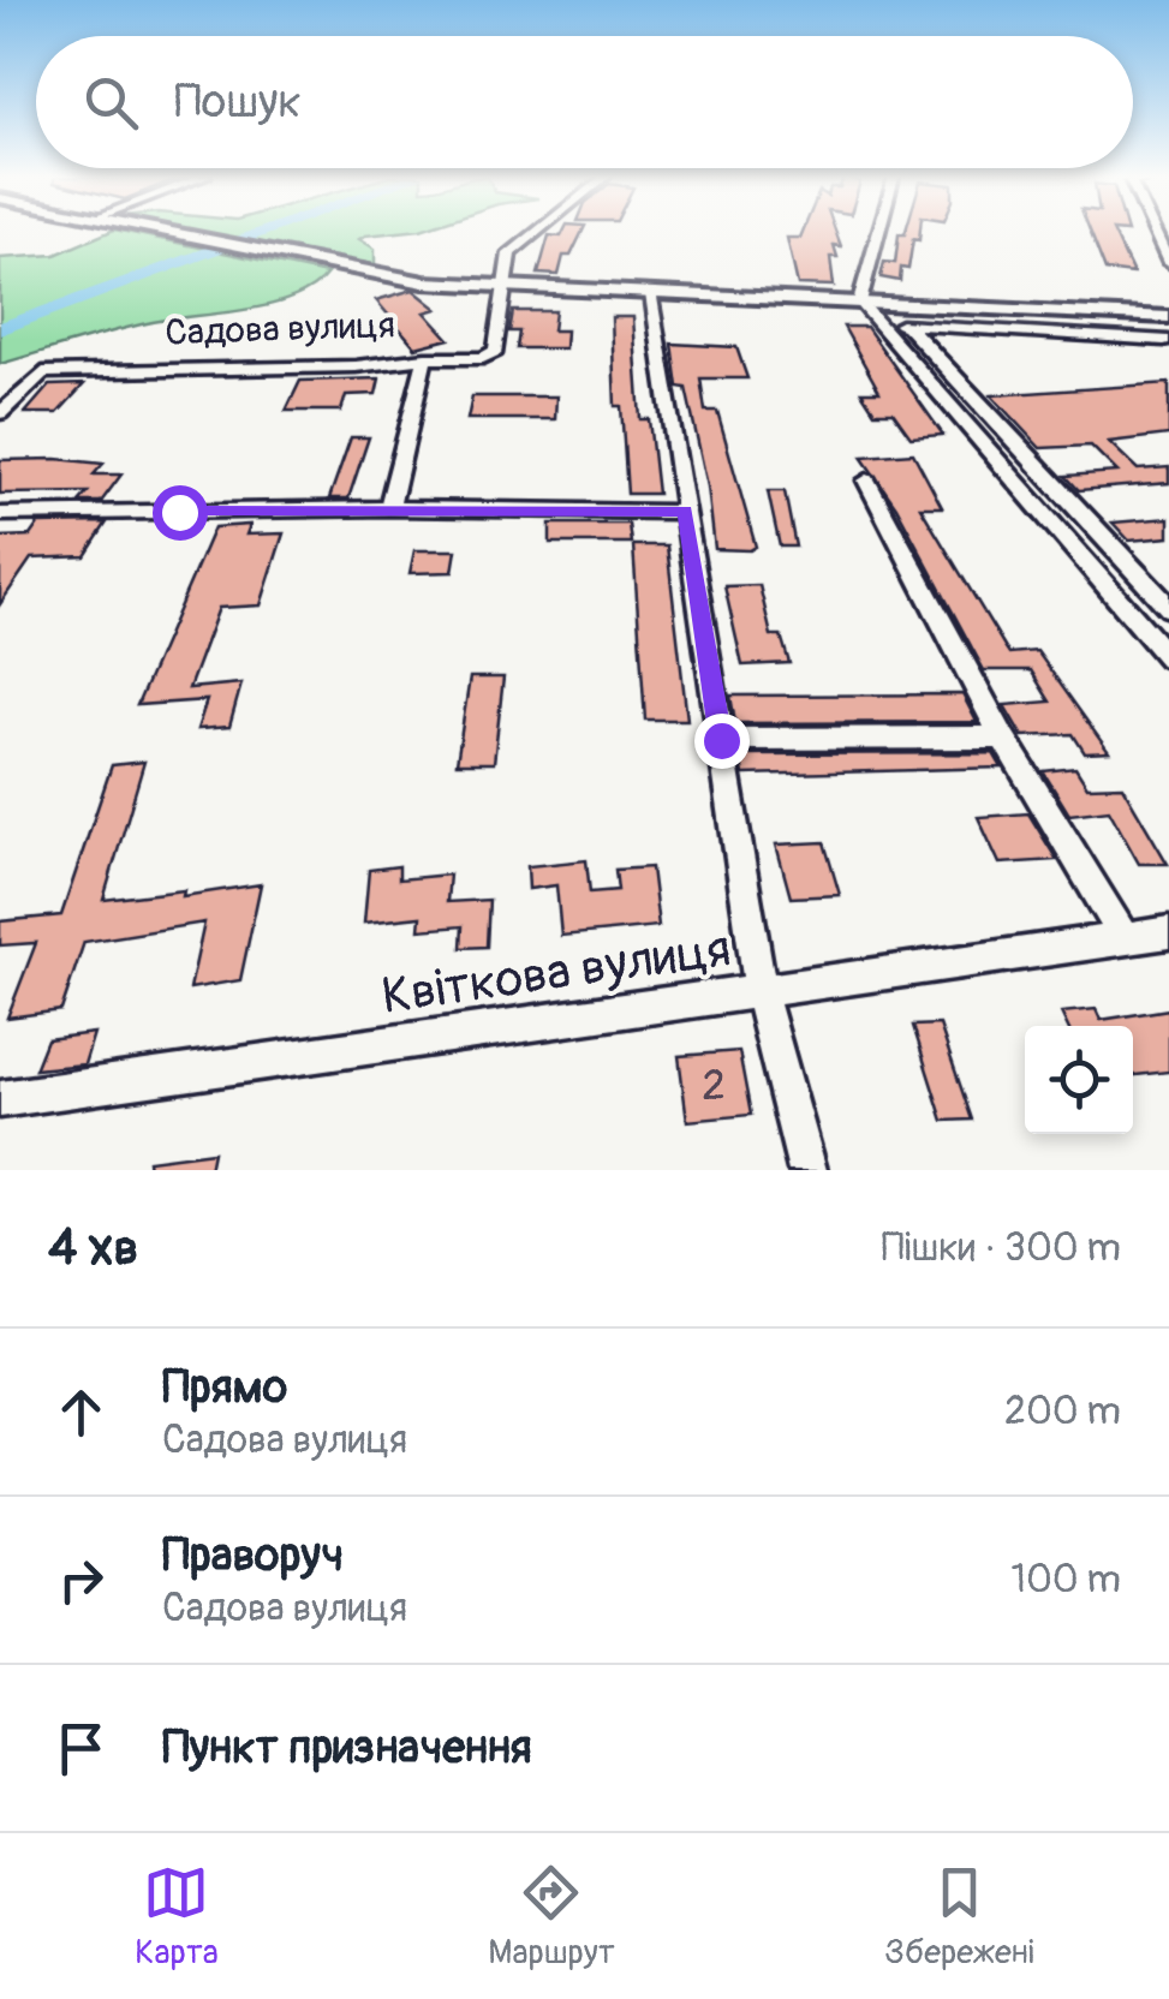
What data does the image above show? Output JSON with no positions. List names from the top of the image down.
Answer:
{
  "streets": {
    "street": ["Садова вулиця", "Квіткова вулиця"]
  },
  "house_numbers": ["2"],
  "page": {
    "search": "Пошук",
    "heading": ["4 хв", "Пішки · 300 m"],
    "list": [
      ["Прямо", "Садова вулиця", "200 m"],
      ["Праворуч", "Садова вулиця", "100 m"],
      "Пункт призначення"
    ],
    "nav": ["Карта", "Маршрут", "Збережені"]
  }
}
